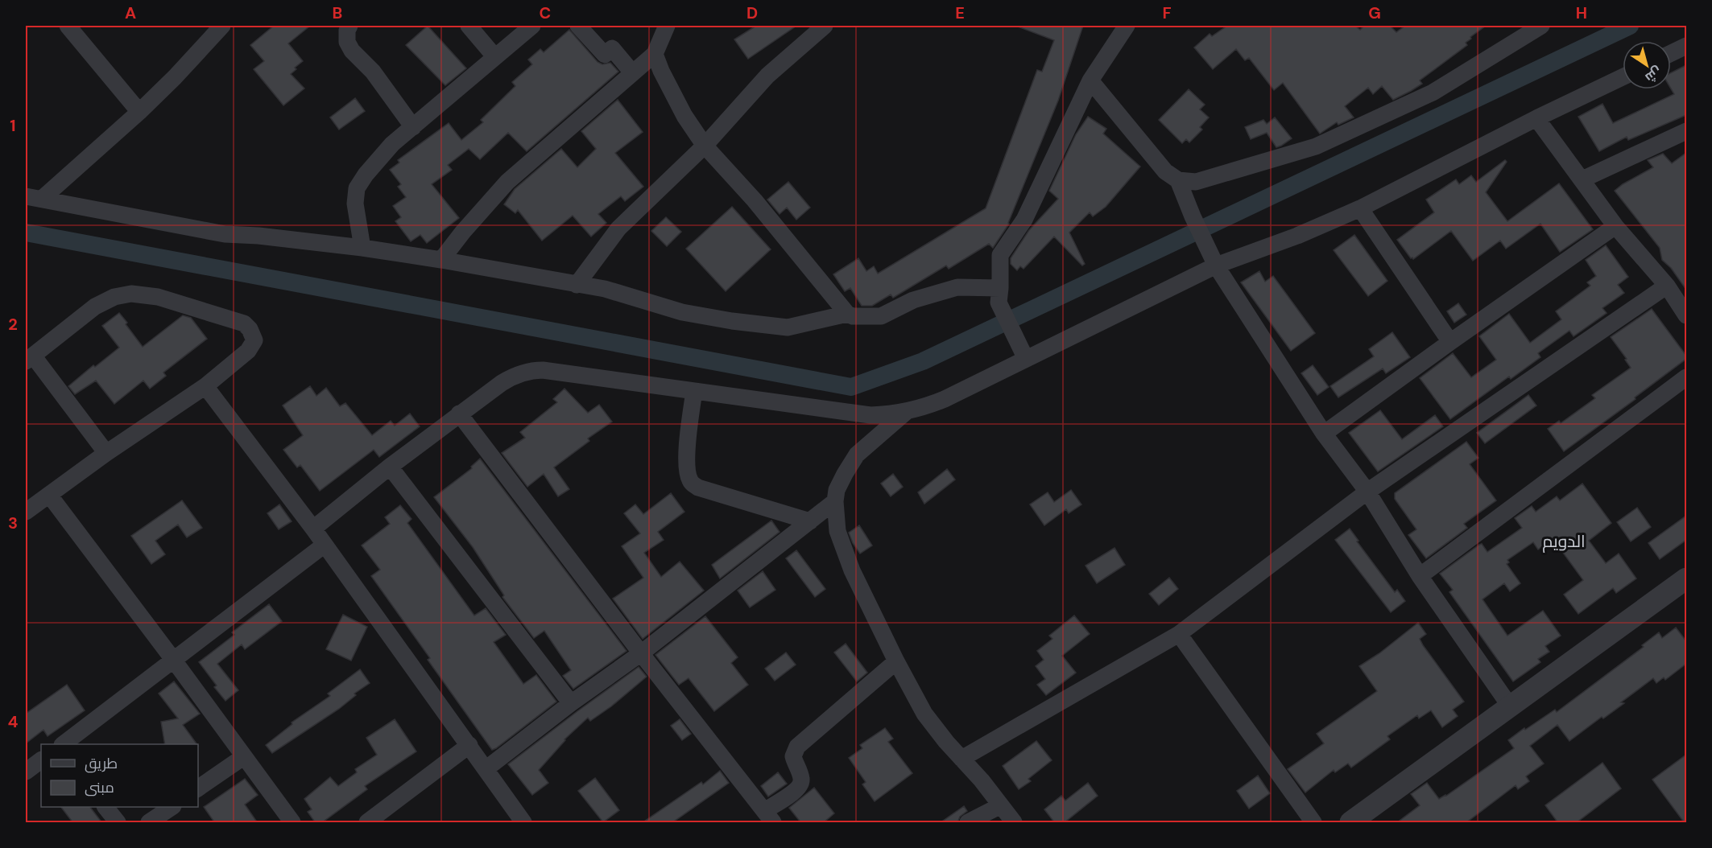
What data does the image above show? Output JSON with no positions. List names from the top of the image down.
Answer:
{
  "districts": ["الدويم"],
  "legend": ["طريق", "مبنى"],
  "north": "bottom right",
  "grid": {
    "columns": [
      "A",
      "B",
      "C",
      "D",
      "E",
      "F",
      "G",
      "H"
    ],
    "rows": [
      "1",
      "2",
      "3",
      "4"
    ]
  }
}
